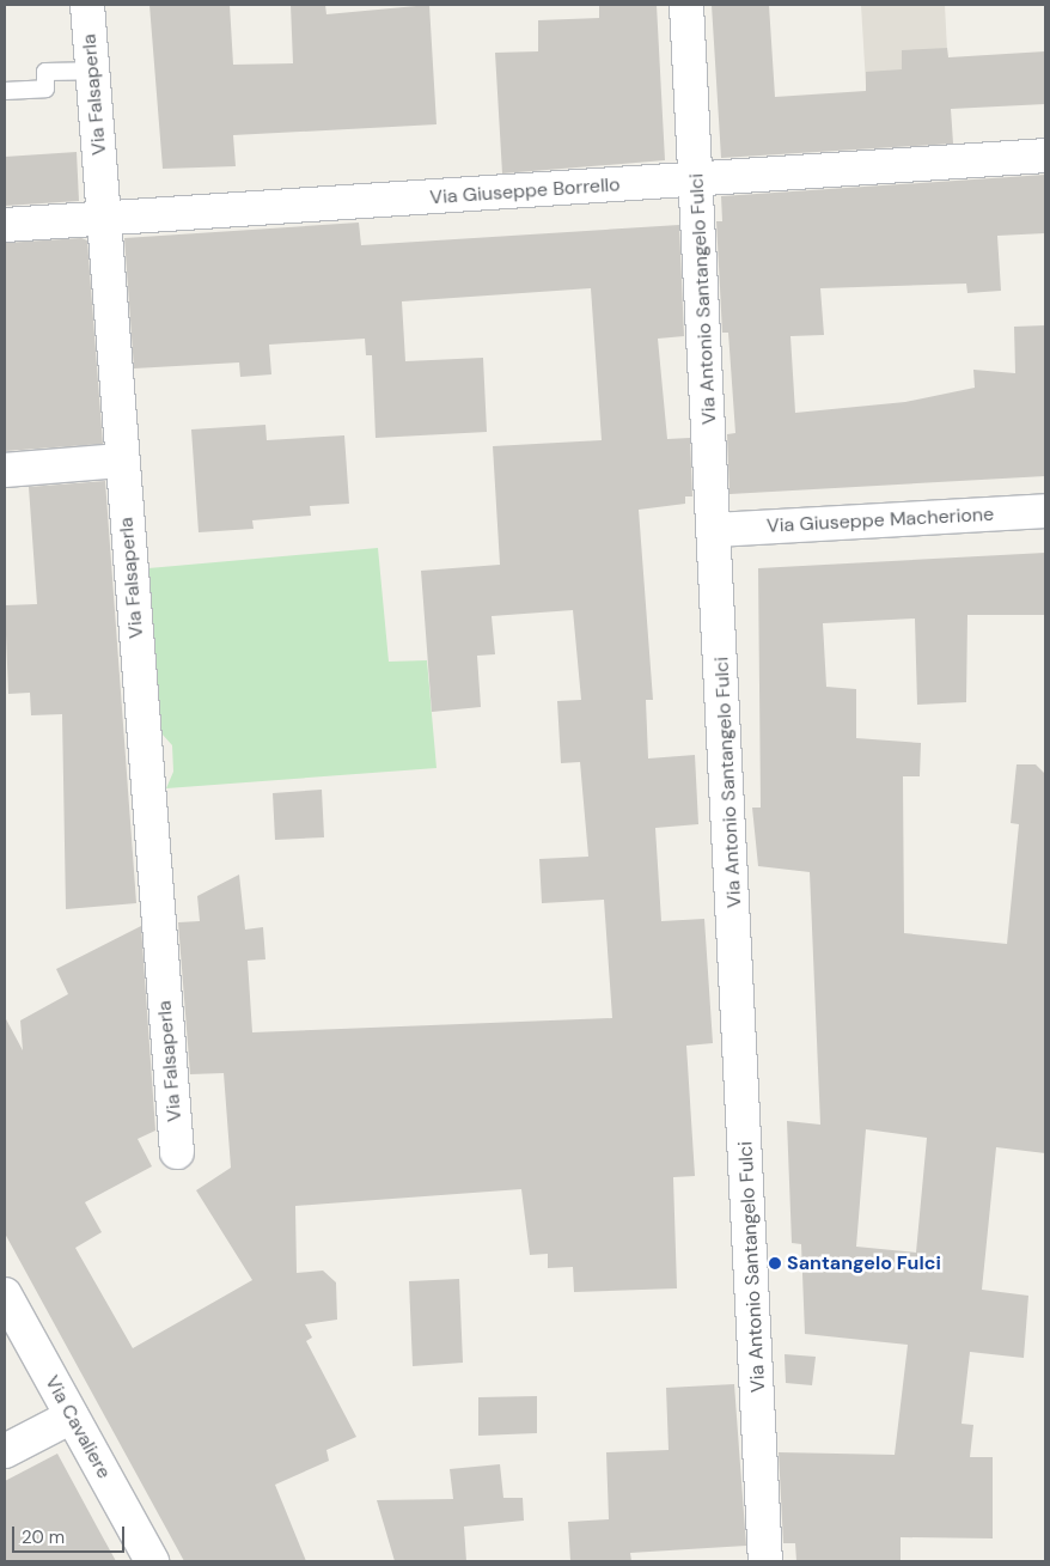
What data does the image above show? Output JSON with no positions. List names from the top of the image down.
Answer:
{
  "streets": {
    "street": [
      "Via Falsaperla",
      "Via Giuseppe Borrello",
      "Via Antonio Santangelo Fulci",
      "Via Giuseppe Macherione",
      "Via Cavaliere"
    ]
  },
  "crossings": [
    ["Via Falsaperla", "Via Giuseppe Borrello"],
    ["Via Giuseppe Borrello", "Via Antonio Santangelo Fulci"],
    ["Via Antonio Santangelo Fulci", "Via Giuseppe Macherione"]
  ],
  "places": ["Santangelo Fulci"],
  "scale_bar": "20 m"
}
